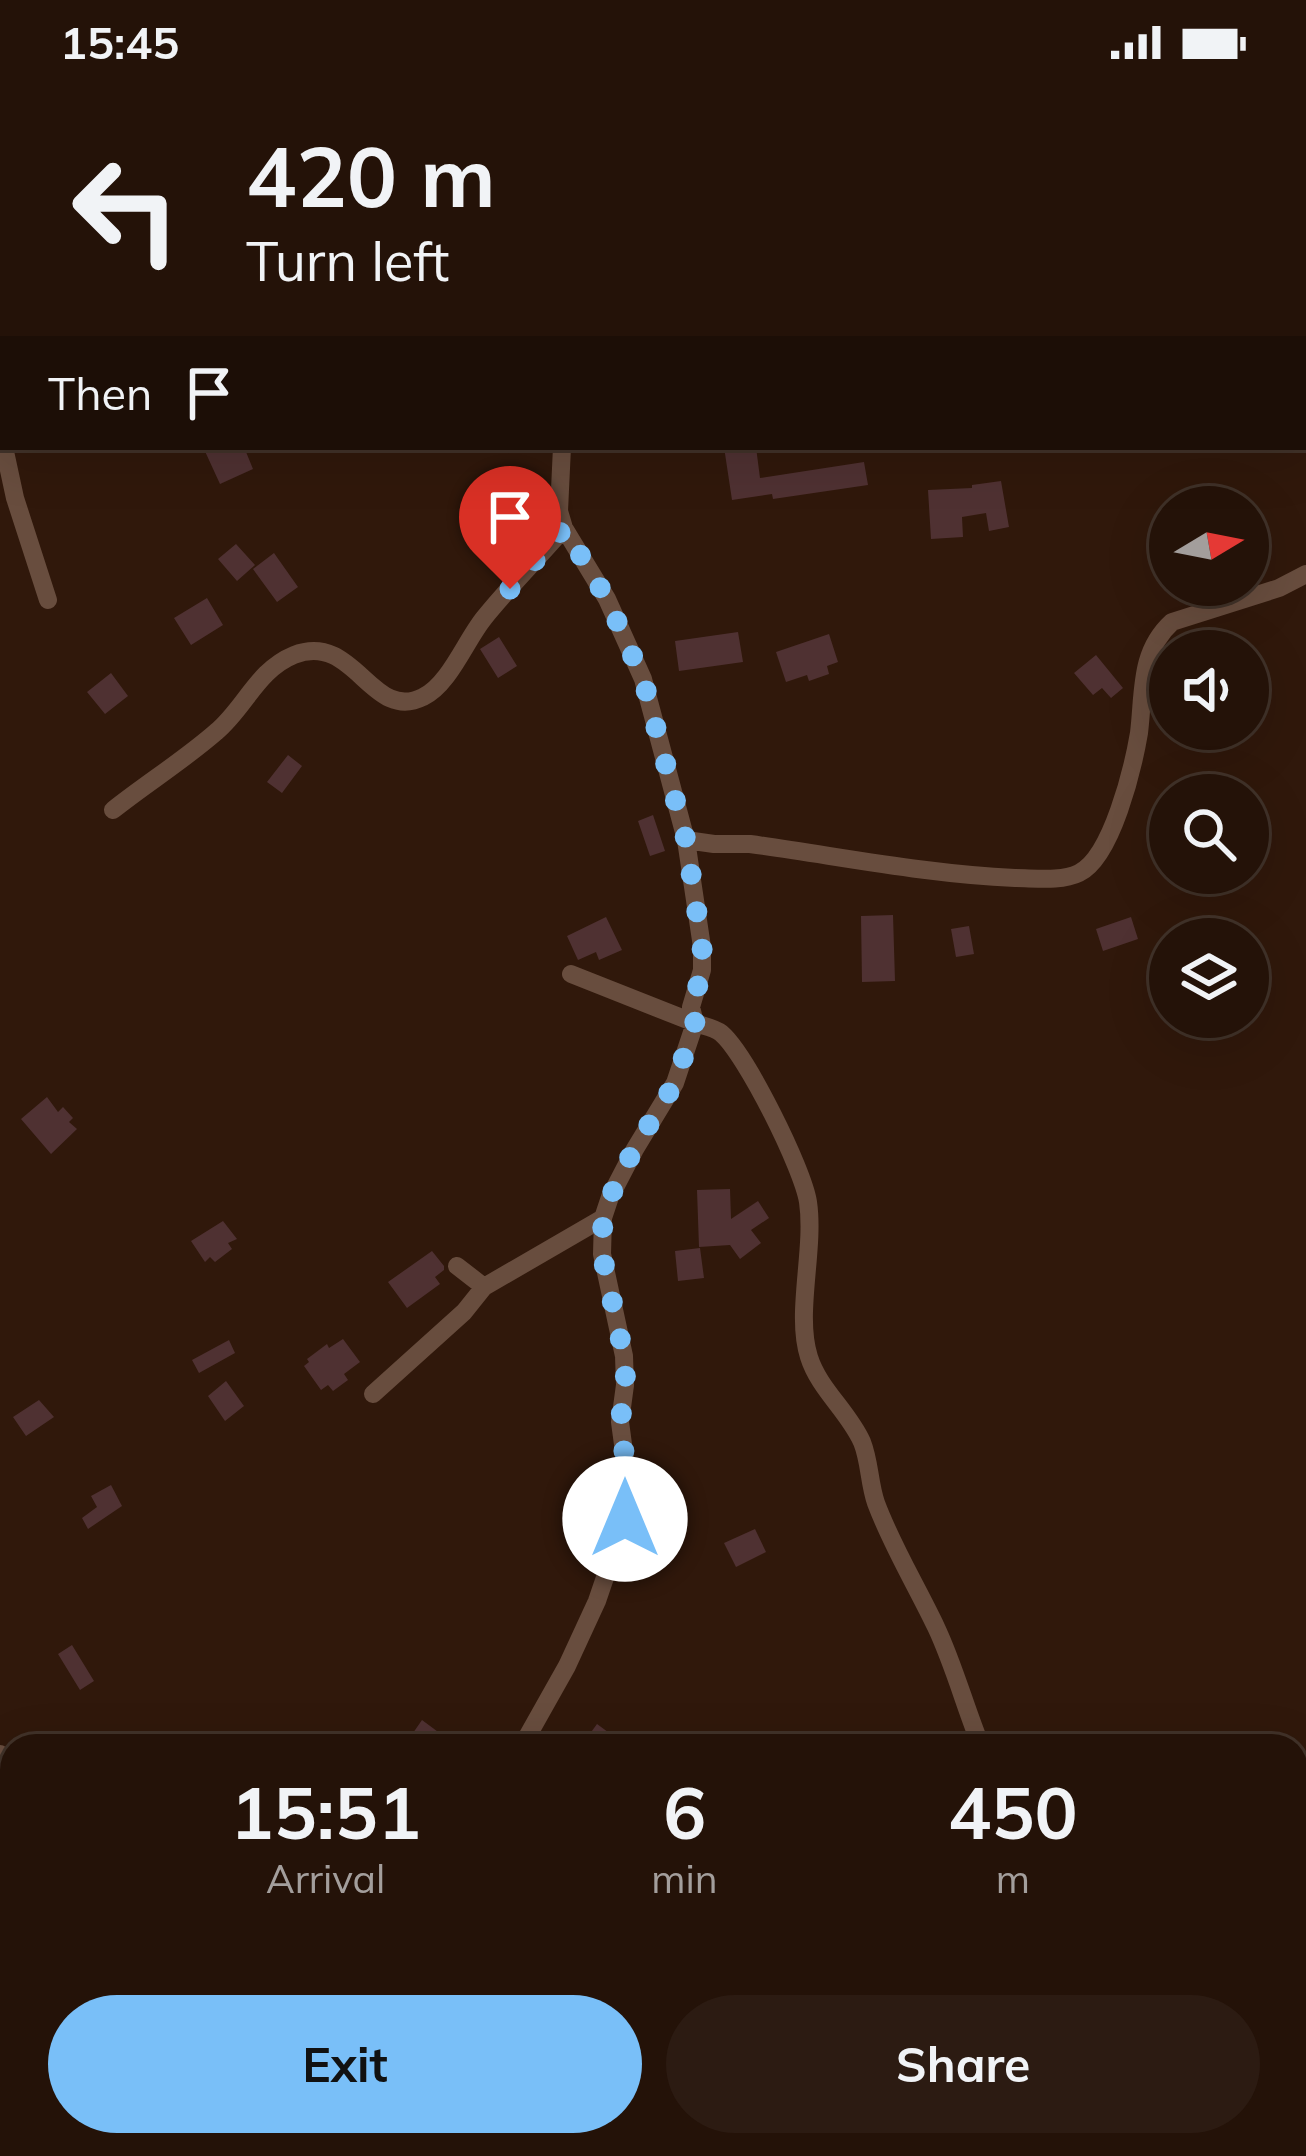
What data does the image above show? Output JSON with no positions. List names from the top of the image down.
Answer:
{
  "north": "right",
  "page": {
    "status": "15:45",
    "turn": ["420 m", "Turn left"],
    "then": "Then",
    "eta": [
      "15:51",
      "Arrival",
      "6",
      "min",
      "450",
      "m"
    ],
    "buttons": ["Exit", "Share"]
  }
}
